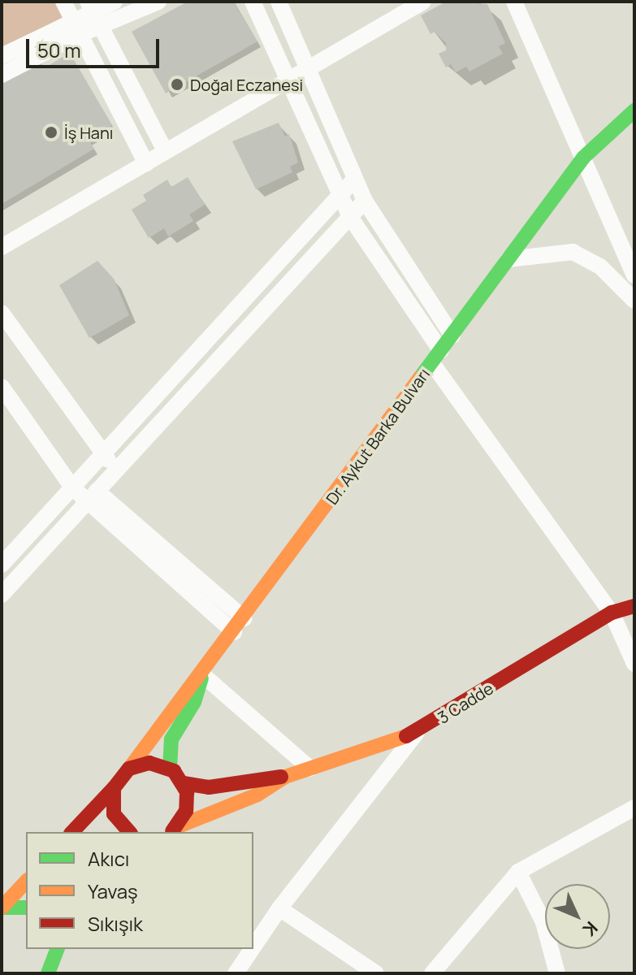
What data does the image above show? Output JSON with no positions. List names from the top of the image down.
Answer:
{
  "streets": {
    "main road": ["Dr. Aykut Barka Bulvarı", "3 Cadde"]
  },
  "places": ["Doğal Eczanesi", "İş Hanı"],
  "legend": ["Akıcı", "Yavaş", "Sıkışık"],
  "scale_bar": "50 m",
  "north": "bottom right"
}
